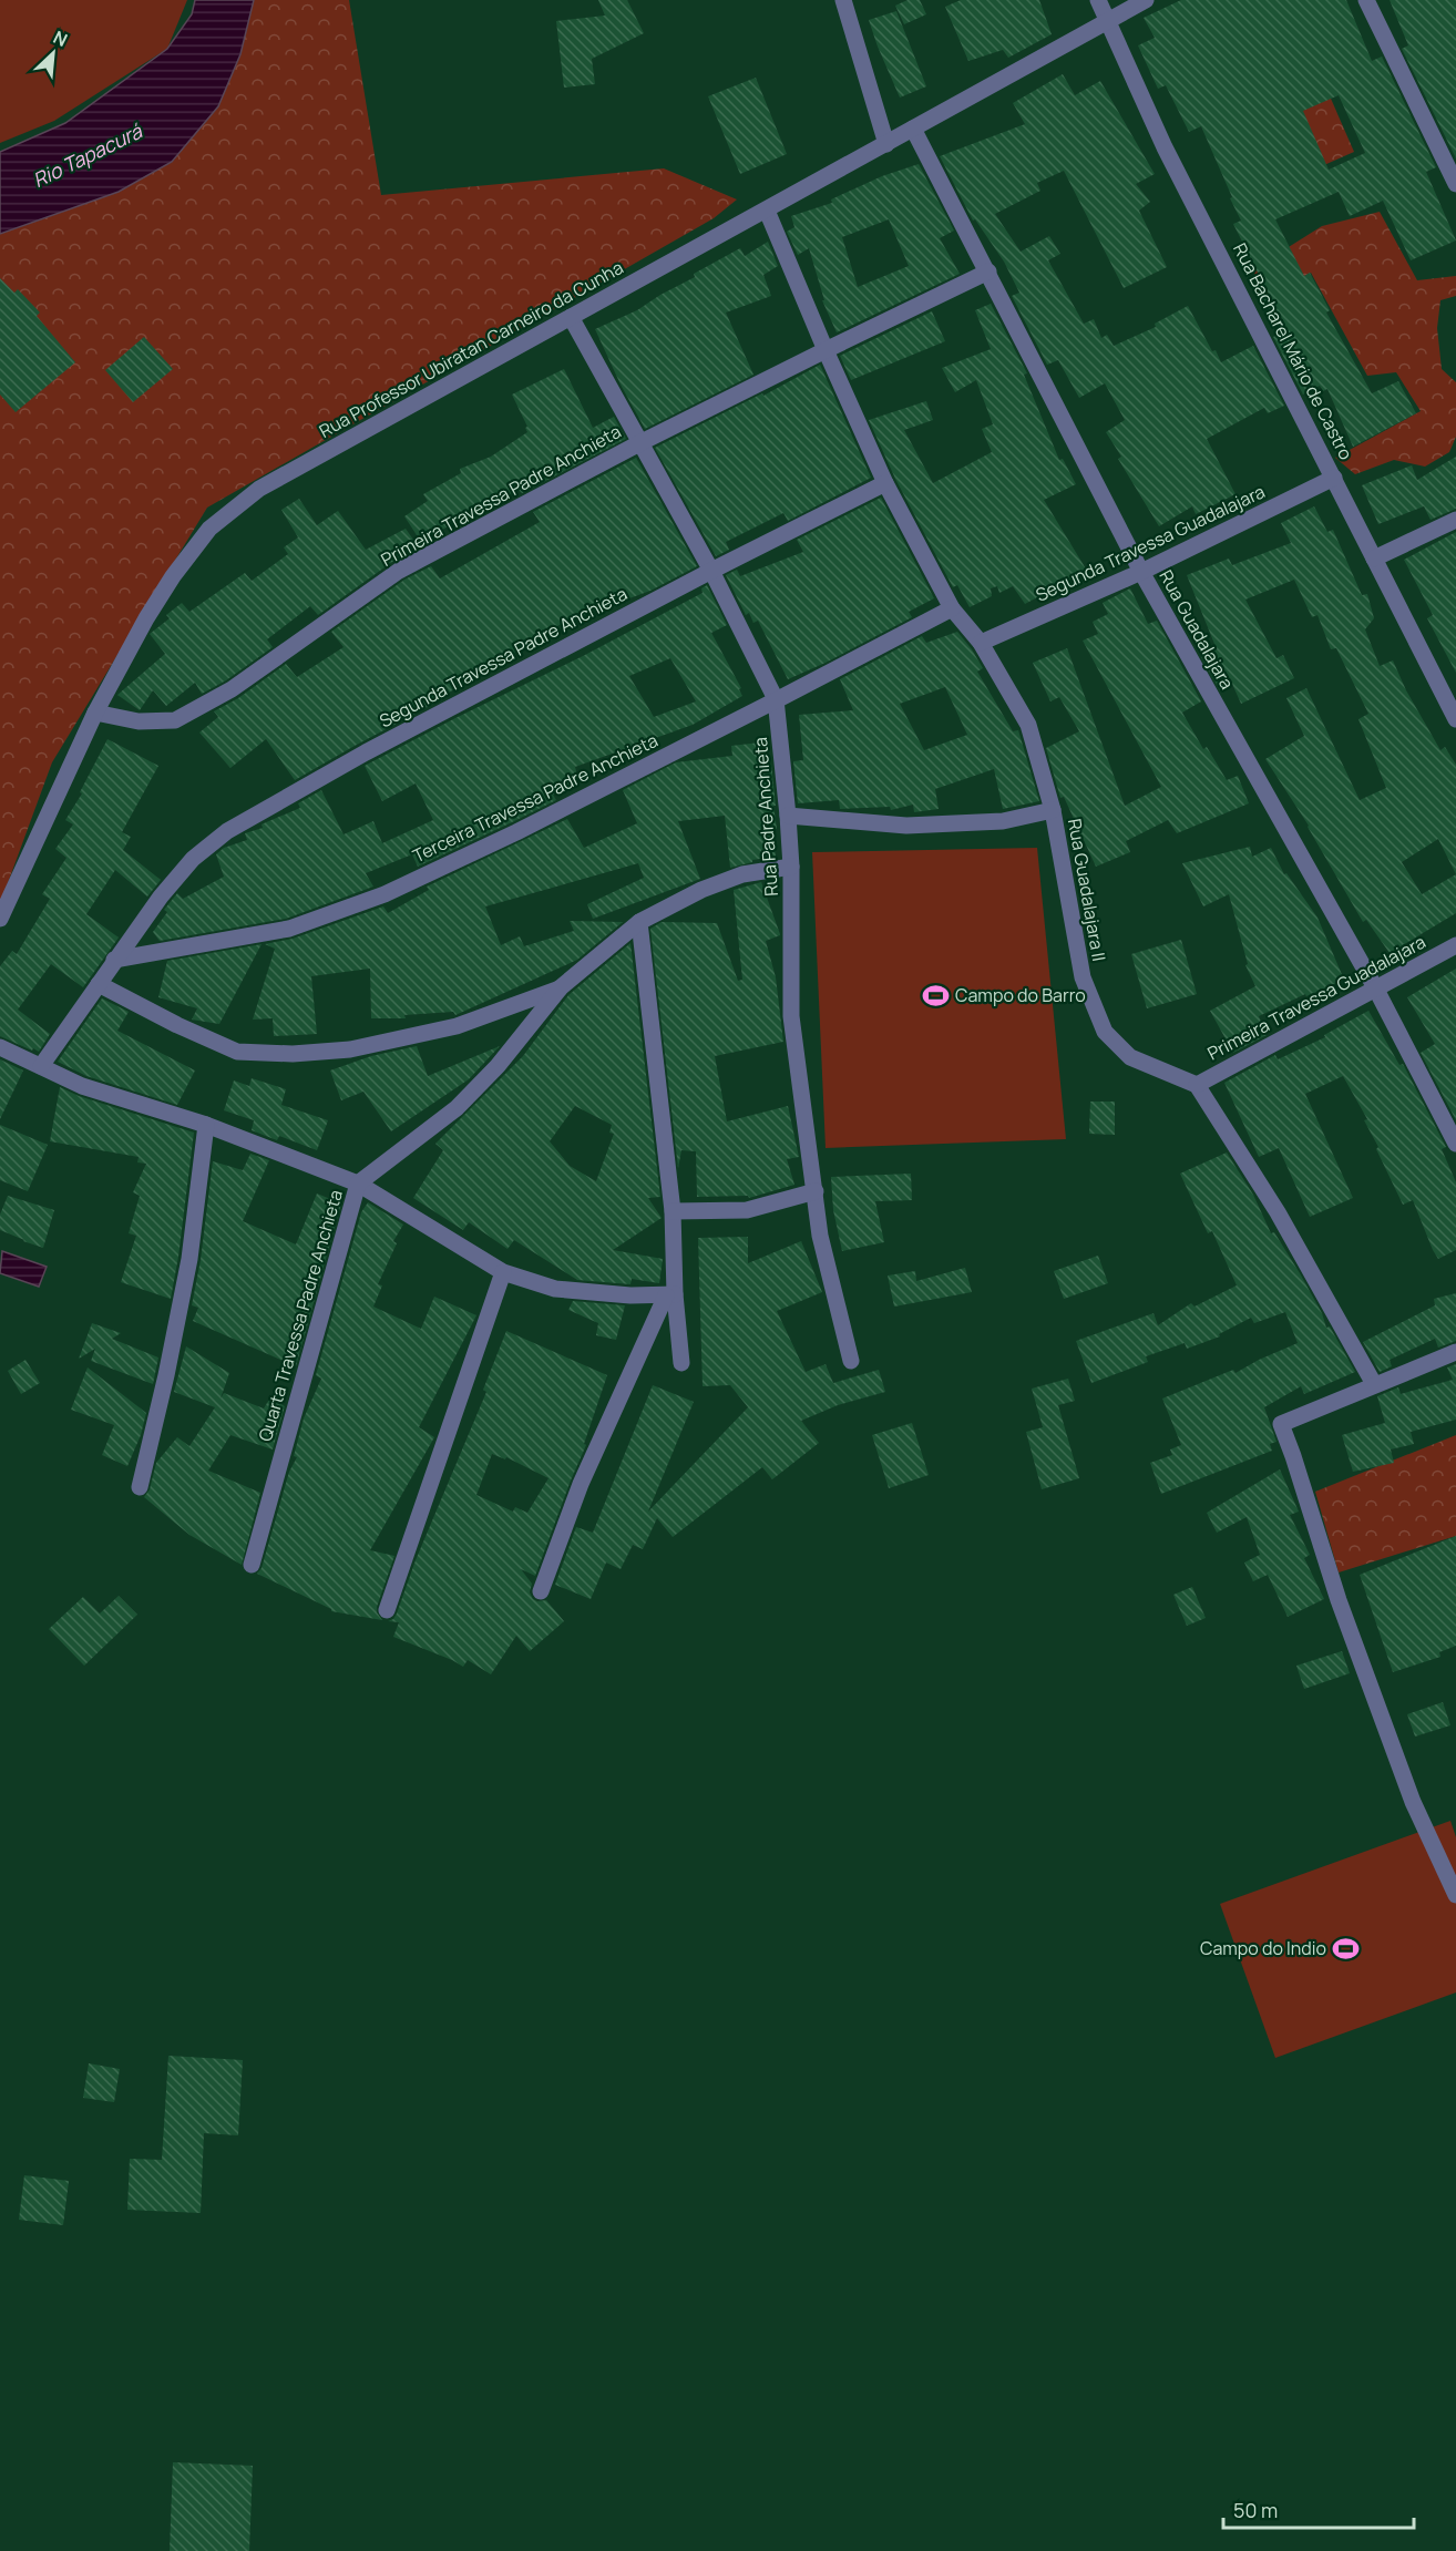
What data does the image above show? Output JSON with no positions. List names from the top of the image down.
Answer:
{
  "streets": {
    "street": [
      "Rua Professor Ubiratan Carneiro da Cunha",
      "Rua Bacharel Mário de Castro",
      "Primeira Travessa Padre Anchieta",
      "Segunda Travessa Guadalajara",
      "Rua Guadalajara",
      "Segunda Travessa Padre Anchieta",
      "Terceira Travessa Padre Anchieta",
      "Rua Padre Anchieta",
      "Rua Guadalajara II",
      "Primeira Travessa Guadalajara",
      "Quarta Travessa Padre Anchieta"
    ]
  },
  "crossings": [
    ["Rua Professor Ubiratan Carneiro da Cunha", "Rua Bacharel Mário de Castro"],
    ["Rua Professor Ubiratan Carneiro da Cunha", "Primeira Travessa Padre Anchieta"],
    ["Rua Professor Ubiratan Carneiro da Cunha", "Rua Guadalajara"],
    ["Rua Professor Ubiratan Carneiro da Cunha", "Rua Padre Anchieta"],
    ["Rua Professor Ubiratan Carneiro da Cunha", "Rua Guadalajara II"],
    ["Rua Bacharel Mário de Castro", "Segunda Travessa Guadalajara"],
    ["Primeira Travessa Padre Anchieta", "Rua Padre Anchieta"],
    ["Primeira Travessa Padre Anchieta", "Rua Guadalajara II"],
    ["Segunda Travessa Guadalajara", "Rua Guadalajara"],
    ["Segunda Travessa Guadalajara", "Rua Guadalajara II"],
    ["Rua Guadalajara", "Primeira Travessa Guadalajara"],
    ["Segunda Travessa Padre Anchieta", "Terceira Travessa Padre Anchieta"],
    ["Segunda Travessa Padre Anchieta", "Rua Padre Anchieta"],
    ["Segunda Travessa Padre Anchieta", "Rua Guadalajara II"],
    ["Terceira Travessa Padre Anchieta", "Rua Padre Anchieta"],
    ["Terceira Travessa Padre Anchieta", "Rua Guadalajara II"],
    ["Rua Padre Anchieta", "Quarta Travessa Padre Anchieta"],
    ["Rua Guadalajara II", "Primeira Travessa Guadalajara"]
  ],
  "water": ["Rio Tapacurá"],
  "places": {
    "sports": ["Campo do Barro", "Campo do Indio"]
  },
  "scale_bar": "50 m",
  "north": "top right"
}
